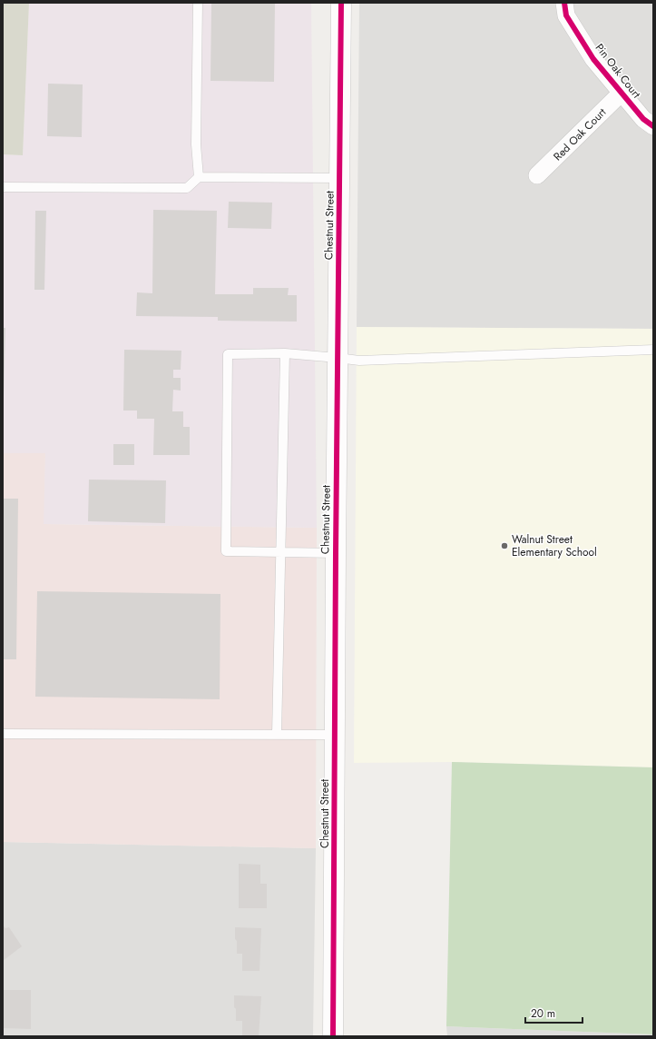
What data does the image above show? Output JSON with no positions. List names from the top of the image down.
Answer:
{
  "streets": {
    "street": ["Pin Oak Court", "Red Oak Court", "Chestnut Street"]
  },
  "crossings": [
    ["Pin Oak Court", "Red Oak Court"]
  ],
  "places": ["Walnut Street Elementary School"],
  "scale_bar": "20 m"
}
